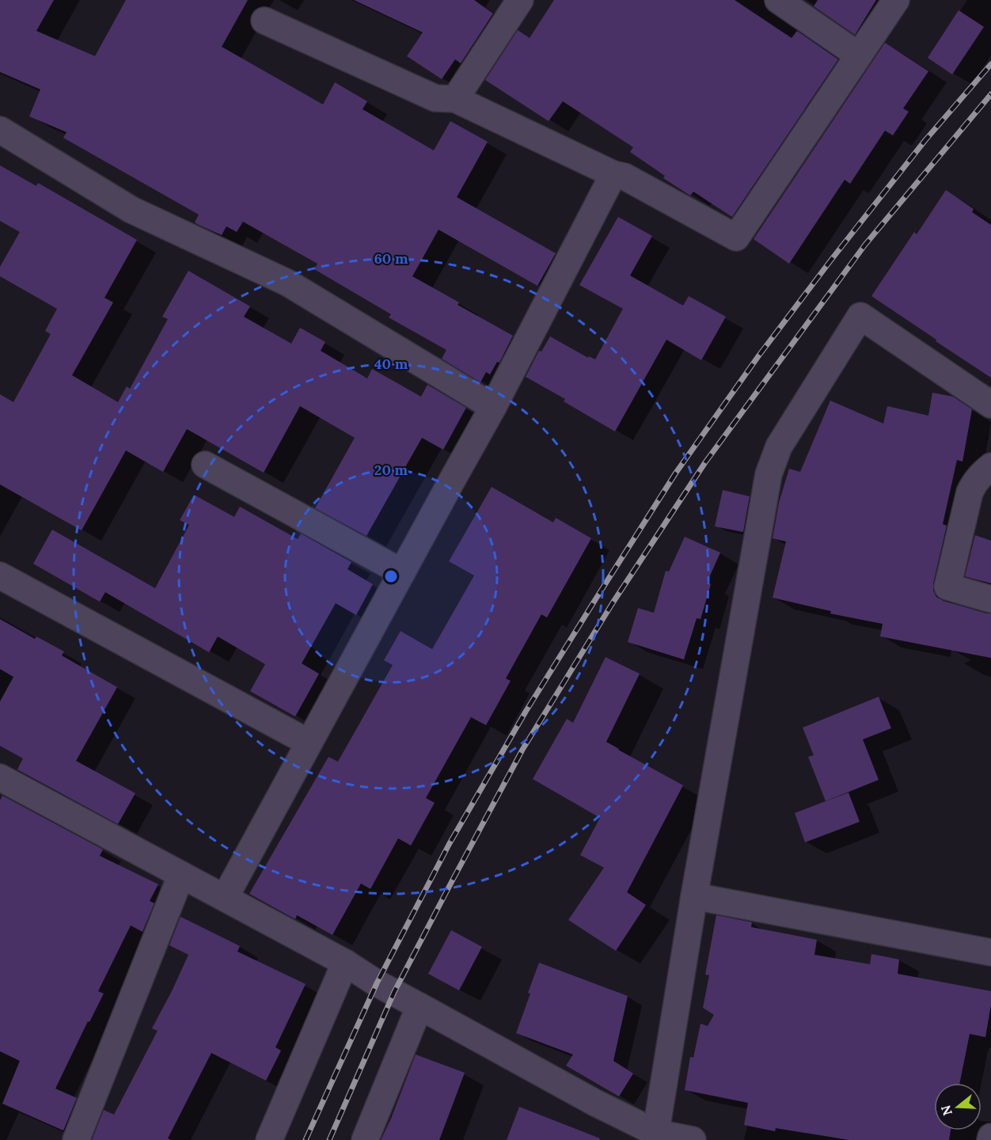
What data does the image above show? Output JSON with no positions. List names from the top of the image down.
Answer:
{
  "north": "left",
  "rings": ["60 m", "40 m", "20 m"]
}
